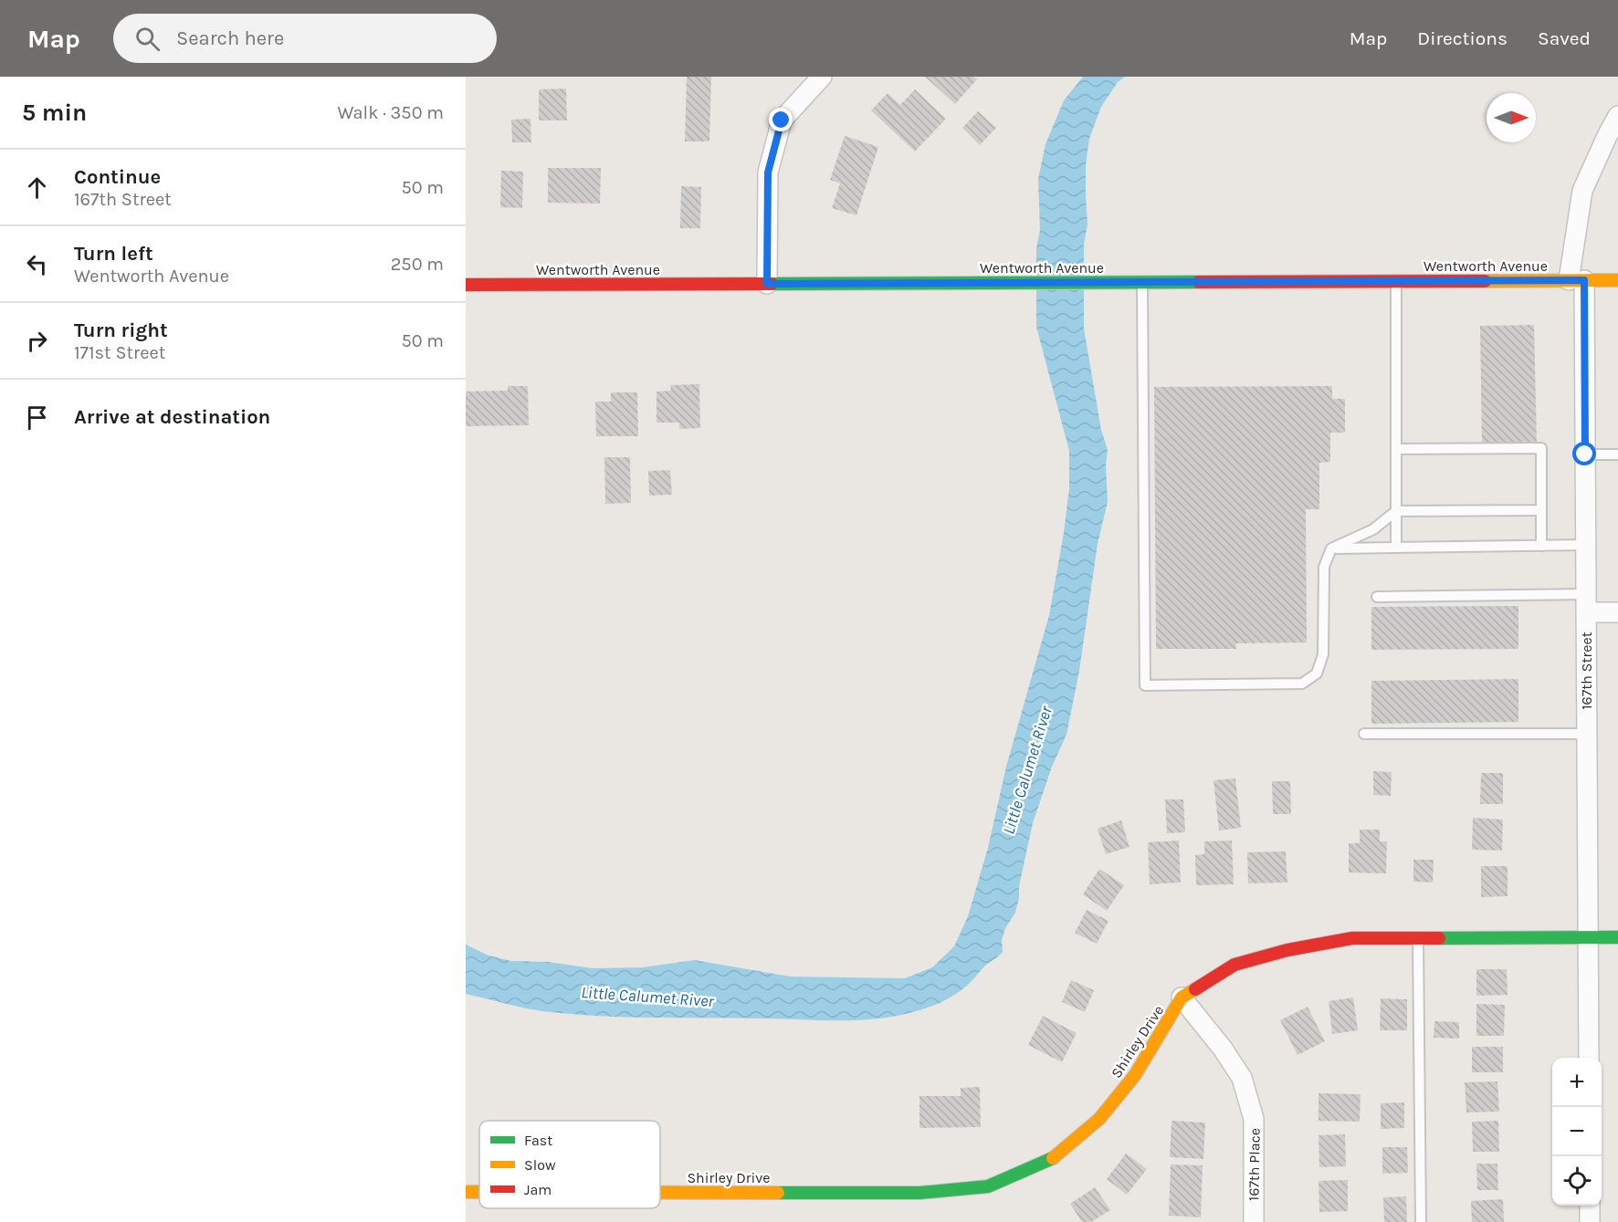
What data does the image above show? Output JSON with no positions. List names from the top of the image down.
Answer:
{
  "streets": {
    "street": [
      "Wentworth Avenue",
      "167th Street",
      "Shirley Drive",
      "167th Place"
    ]
  },
  "crossings": [
    ["Wentworth Avenue", "167th Street"],
    ["167th Street", "Shirley Drive"],
    ["Shirley Drive", "167th Place"]
  ],
  "water": ["Little Calumet River"],
  "legend": ["Fast", "Slow", "Jam"],
  "north": "right",
  "page": {
    "header": "Map",
    "search": "Search here",
    "nav": ["Map", "Directions", "Saved"],
    "heading": ["5 min", "Walk · 350 m"],
    "list": [
      ["Continue", "167th Street", "50 m"],
      ["Turn left", "Wentworth Avenue", "250 m"],
      ["Turn right", "171st Street", "50 m"],
      "Arrive at destination"
    ],
    "map_buttons": ["+", "−"]
  }
}
